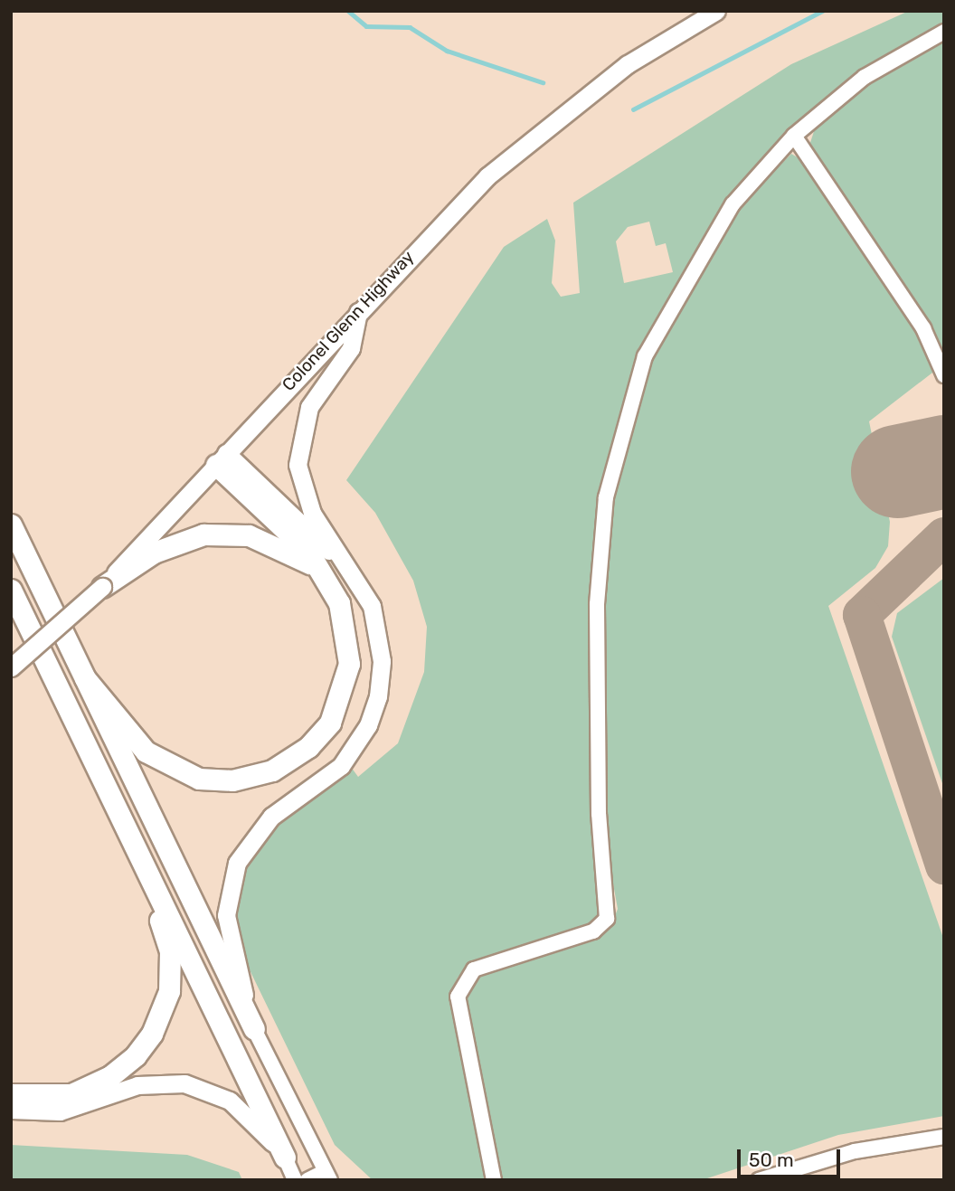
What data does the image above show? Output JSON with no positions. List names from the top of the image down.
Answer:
{
  "streets": {
    "main road": ["Colonel Glenn Highway"]
  },
  "scale_bar": "50 m"
}
